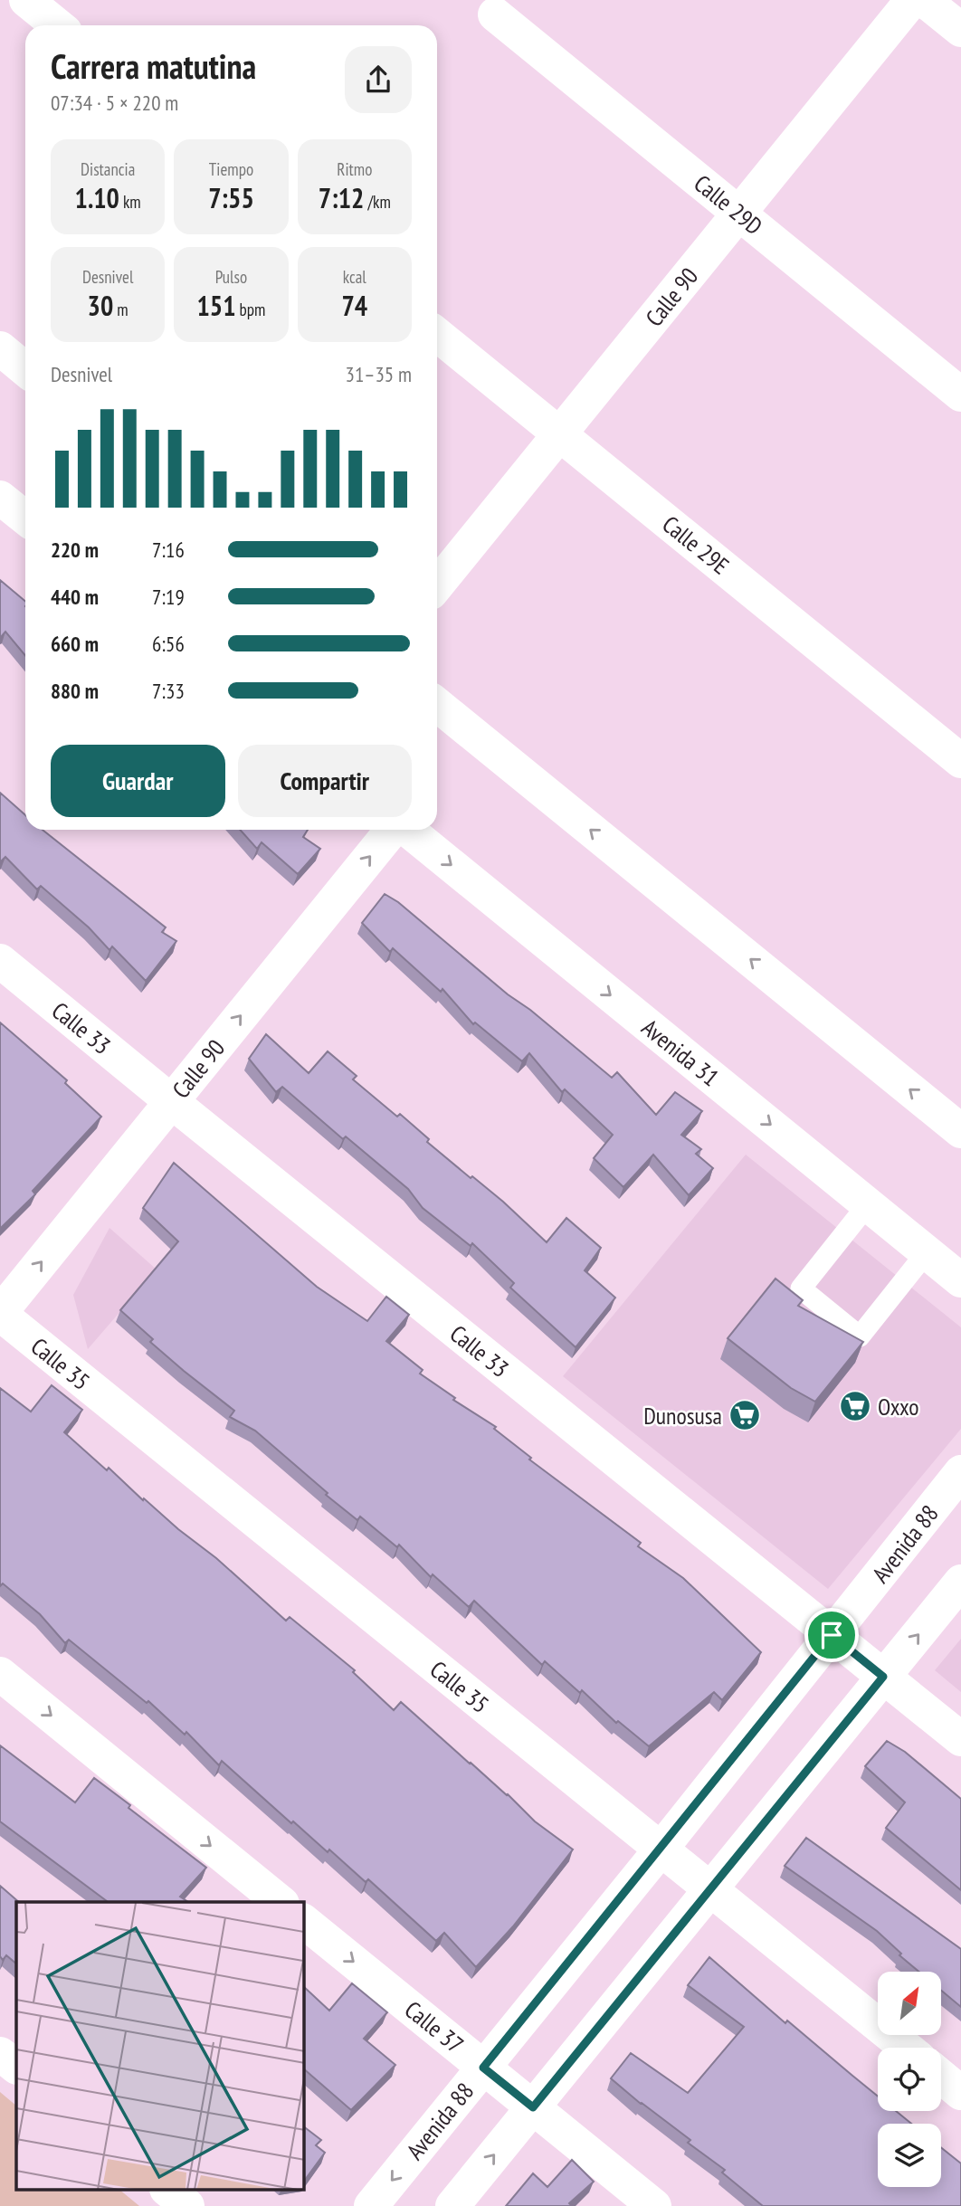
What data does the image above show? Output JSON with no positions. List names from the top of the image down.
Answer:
{
  "streets": {
    "street": [
      "Calle 29D",
      "Calle 90",
      "Calle 29E",
      "Calle 33",
      "Avenida 31",
      "Calle 35",
      "Avenida 88",
      "Calle 37"
    ]
  },
  "crossings": [
    ["Calle 29D", "Calle 90"],
    ["Calle 90", "Calle 29E"],
    ["Calle 90", "Calle 33"],
    ["Calle 90", "Calle 35"],
    ["Calle 33", "Avenida 88"],
    ["Calle 35", "Avenida 88"],
    ["Avenida 88", "Calle 37"]
  ],
  "one_way": ["Calle 90", "Calle 37"],
  "places": {
    "supermarket": ["Oxxo", "Dunosusa"]
  },
  "north": "top right",
  "page": {
    "heading": ["Carrera matutina", "07:34 · 5 × 220 m"],
    "stats": [
      ["Distancia", "1.10 km"],
      ["Tiempo", "7:55"],
      ["Ritmo", "7:12 /km"],
      ["Desnivel", "30 m"],
      ["Pulso", "151 bpm"],
      ["kcal", "74"]
    ],
    "chart": ["Desnivel", "31–35 m"],
    "list": [
      {
        "name": "220 m",
        "note": "7:16"
      },
      {
        "name": "440 m",
        "note": "7:19"
      },
      {
        "name": "660 m",
        "note": "6:56"
      },
      {
        "name": "880 m",
        "note": "7:33"
      }
    ],
    "buttons": ["Guardar", "Compartir"]
  }
}
